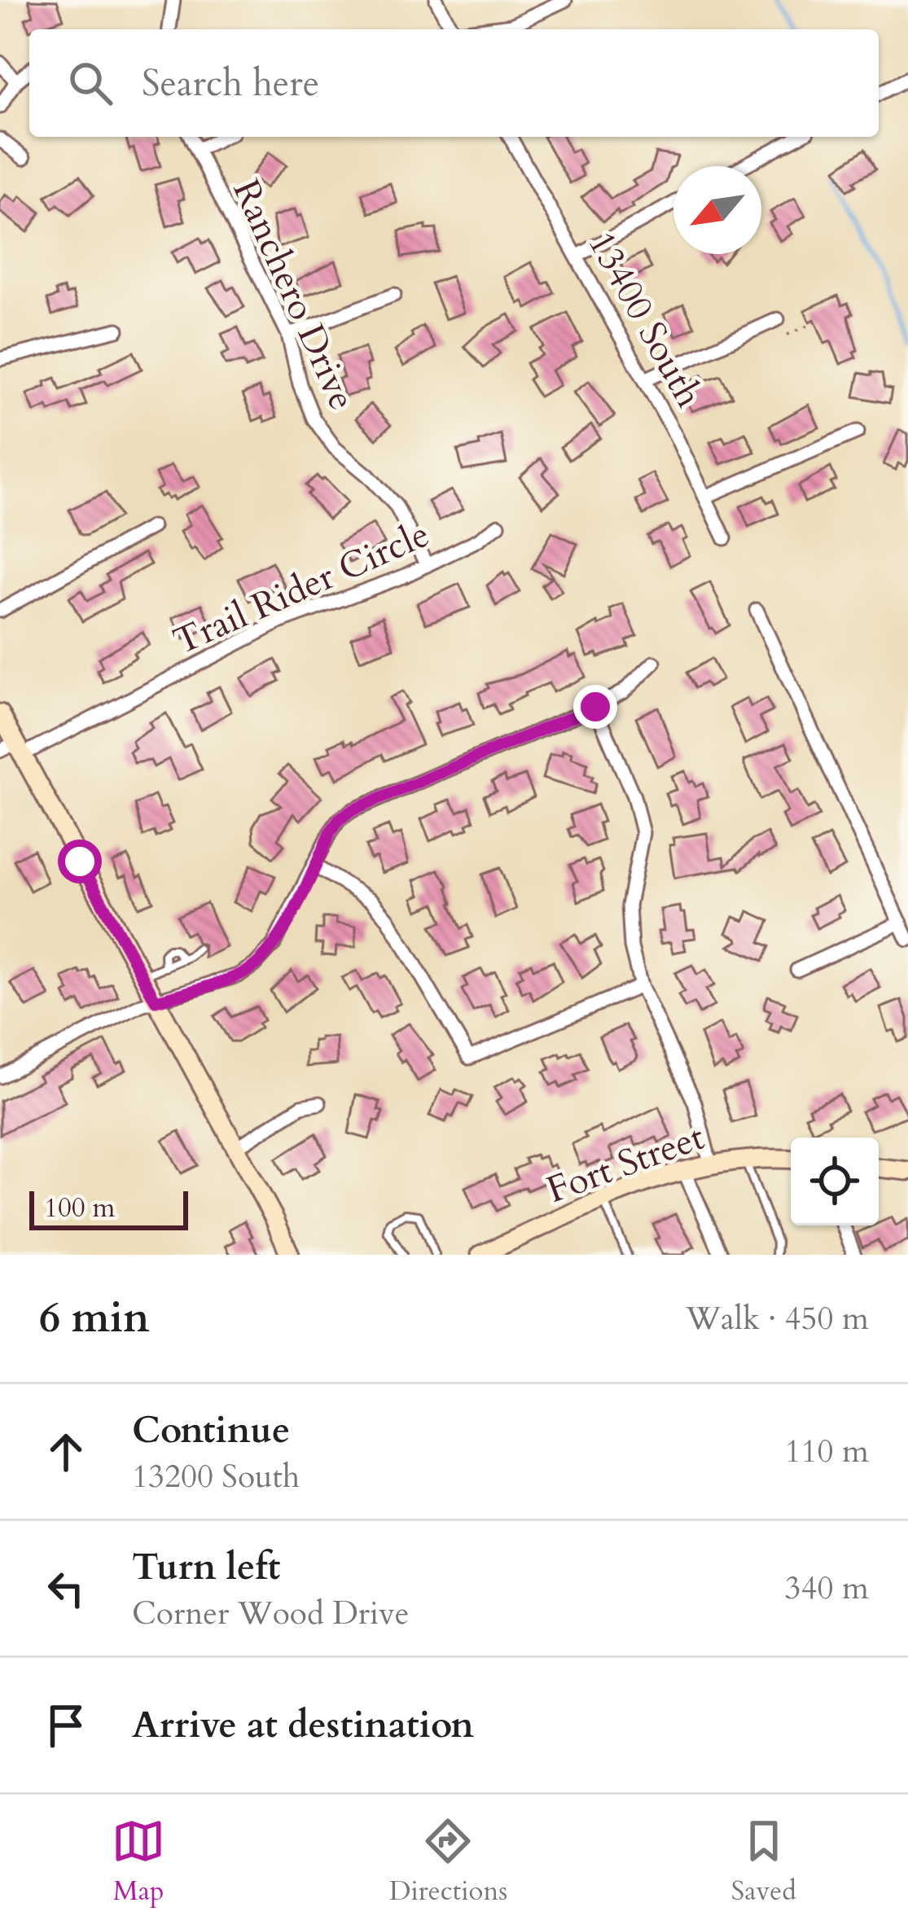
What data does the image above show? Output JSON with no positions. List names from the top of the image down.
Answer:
{
  "streets": {
    "street": [
      "Ranchero Drive",
      "13400 South",
      "Trail Rider Circle",
      "Fort Street"
    ]
  },
  "crossings": [
    ["Ranchero Drive", "Trail Rider Circle"]
  ],
  "scale_bar": "100 m",
  "north": "bottom left",
  "page": {
    "search": "Search here",
    "scale": "100 m",
    "heading": ["6 min", "Walk · 450 m"],
    "list": [
      ["Continue", "13200 South", "110 m"],
      ["Turn left", "Corner Wood Drive", "340 m"],
      "Arrive at destination"
    ],
    "nav": ["Map", "Directions", "Saved"]
  }
}
